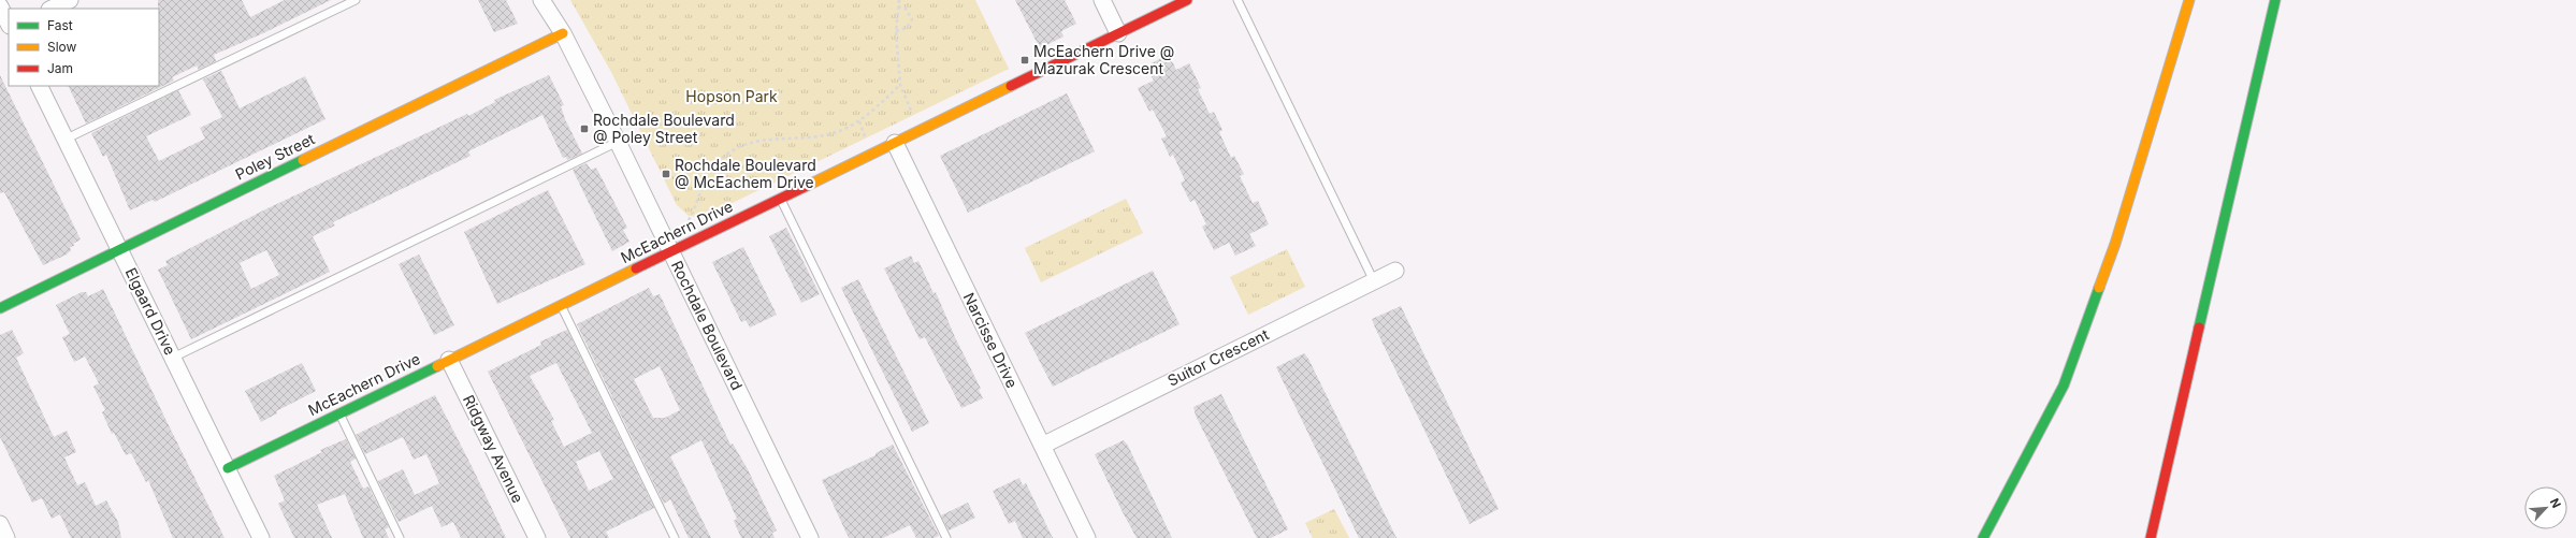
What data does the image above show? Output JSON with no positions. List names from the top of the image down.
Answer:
{
  "streets": {
    "main road": ["Poley Street", "McEachern Drive"],
    "street": [
      "Elgaard Drive",
      "Rochdale Boulevard",
      "Narcisse Drive",
      "Suitor Crescent",
      "Ridgway Avenue"
    ]
  },
  "crossings": [
    ["Poley Street", "Elgaard Drive"],
    ["Poley Street", "Rochdale Boulevard"],
    ["McEachern Drive", "Elgaard Drive"],
    ["McEachern Drive", "Rochdale Boulevard"],
    ["McEachern Drive", "Narcisse Drive"],
    ["McEachern Drive", "Ridgway Avenue"],
    ["Narcisse Drive", "Suitor Crescent"]
  ],
  "parks": ["Hopson Park"],
  "places": {
    "transit": ["McEachern Drive @ Mazurak Crescent", "Rochdale Boulevard @ Poley Street", "Rochdale Boulevard @ McEachem Drive"]
  },
  "legend": ["Fast", "Slow", "Jam"],
  "north": "top right"
}
